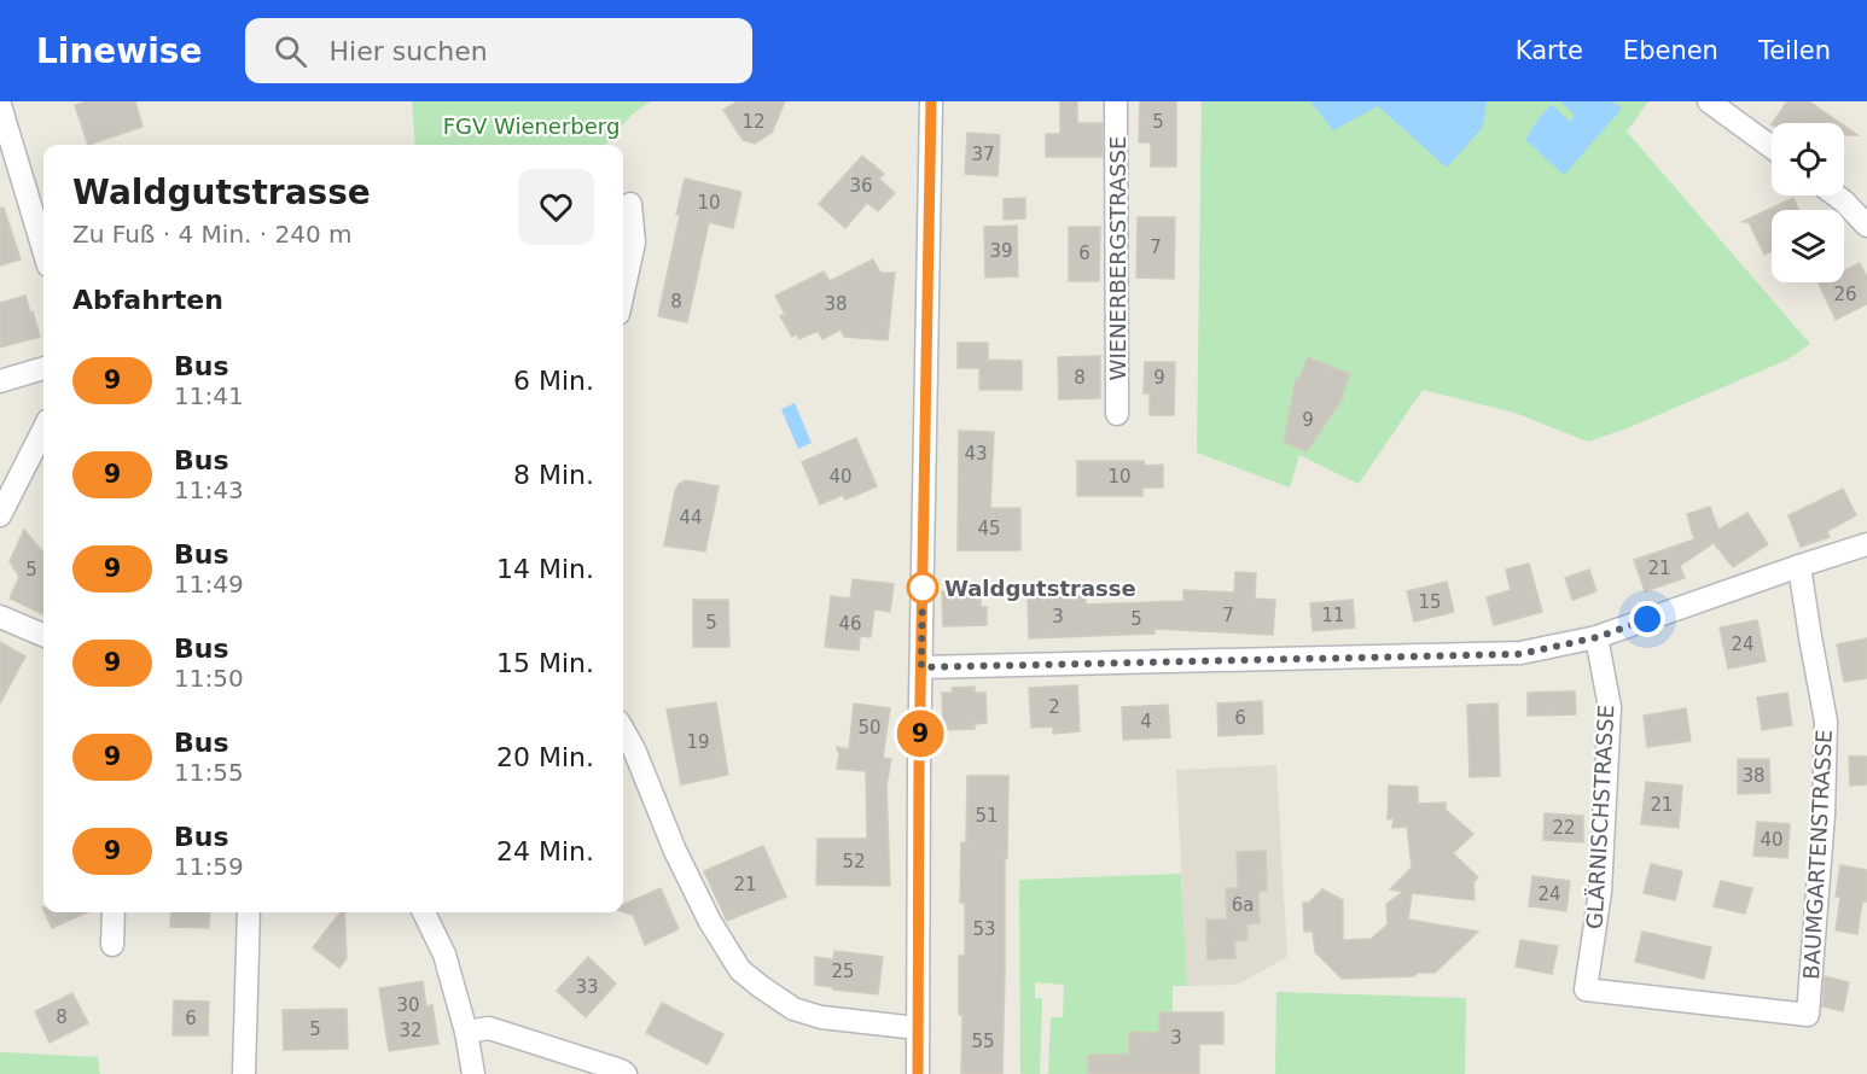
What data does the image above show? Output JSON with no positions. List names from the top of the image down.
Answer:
{
  "streets": {
    "street": ["WIENERBERGSTRASSE", "GLÄRNISCHSTRASSE", "BAUMGARTENSTRASSE"]
  },
  "crossings": [
    ["GLÄRNISCHSTRASSE", "BAUMGARTENSTRASSE"]
  ],
  "parks": ["FGV Wienerberg"],
  "places": ["Waldgutstrasse"],
  "lines": ["bus line 9"],
  "house_numbers": [
    "12",
    "5",
    "37",
    "36",
    "10",
    "7",
    "39",
    "6",
    "26",
    "8",
    "38",
    "8",
    "9",
    "9",
    "43",
    "40",
    "10",
    "44",
    "45",
    "21",
    "5",
    "15",
    "7",
    "11",
    "3",
    "5",
    "5",
    "46",
    "24",
    "2",
    "6",
    "4",
    "50",
    "19",
    "38",
    "21",
    "51",
    "22",
    "40",
    "52",
    "21",
    "24",
    "6a",
    "53",
    "25",
    "33",
    "30",
    "8",
    "6",
    "5",
    "32",
    "3",
    "55"
  ],
  "page": {
    "header": "Linewise",
    "search": "Hier suchen",
    "nav": ["Karte", "Ebenen", "Teilen"],
    "on_map": "9",
    "heading": [
      ["Waldgutstrasse", "Zu Fuß · 4 Min. · 240 m"],
      "Abfahrten"
    ],
    "list": [
      {
        "mark": "9",
        "name": "Bus",
        "note": "11:41",
        "value": "6 Min."
      },
      {
        "mark": "9",
        "name": "Bus",
        "note": "11:43",
        "value": "8 Min."
      },
      {
        "mark": "9",
        "name": "Bus",
        "note": "11:49",
        "value": "14 Min."
      },
      {
        "mark": "9",
        "name": "Bus",
        "note": "11:50",
        "value": "15 Min."
      },
      {
        "mark": "9",
        "name": "Bus",
        "note": "11:55",
        "value": "20 Min."
      },
      {
        "mark": "9",
        "name": "Bus",
        "note": "11:59",
        "value": "24 Min."
      }
    ]
  }
}
